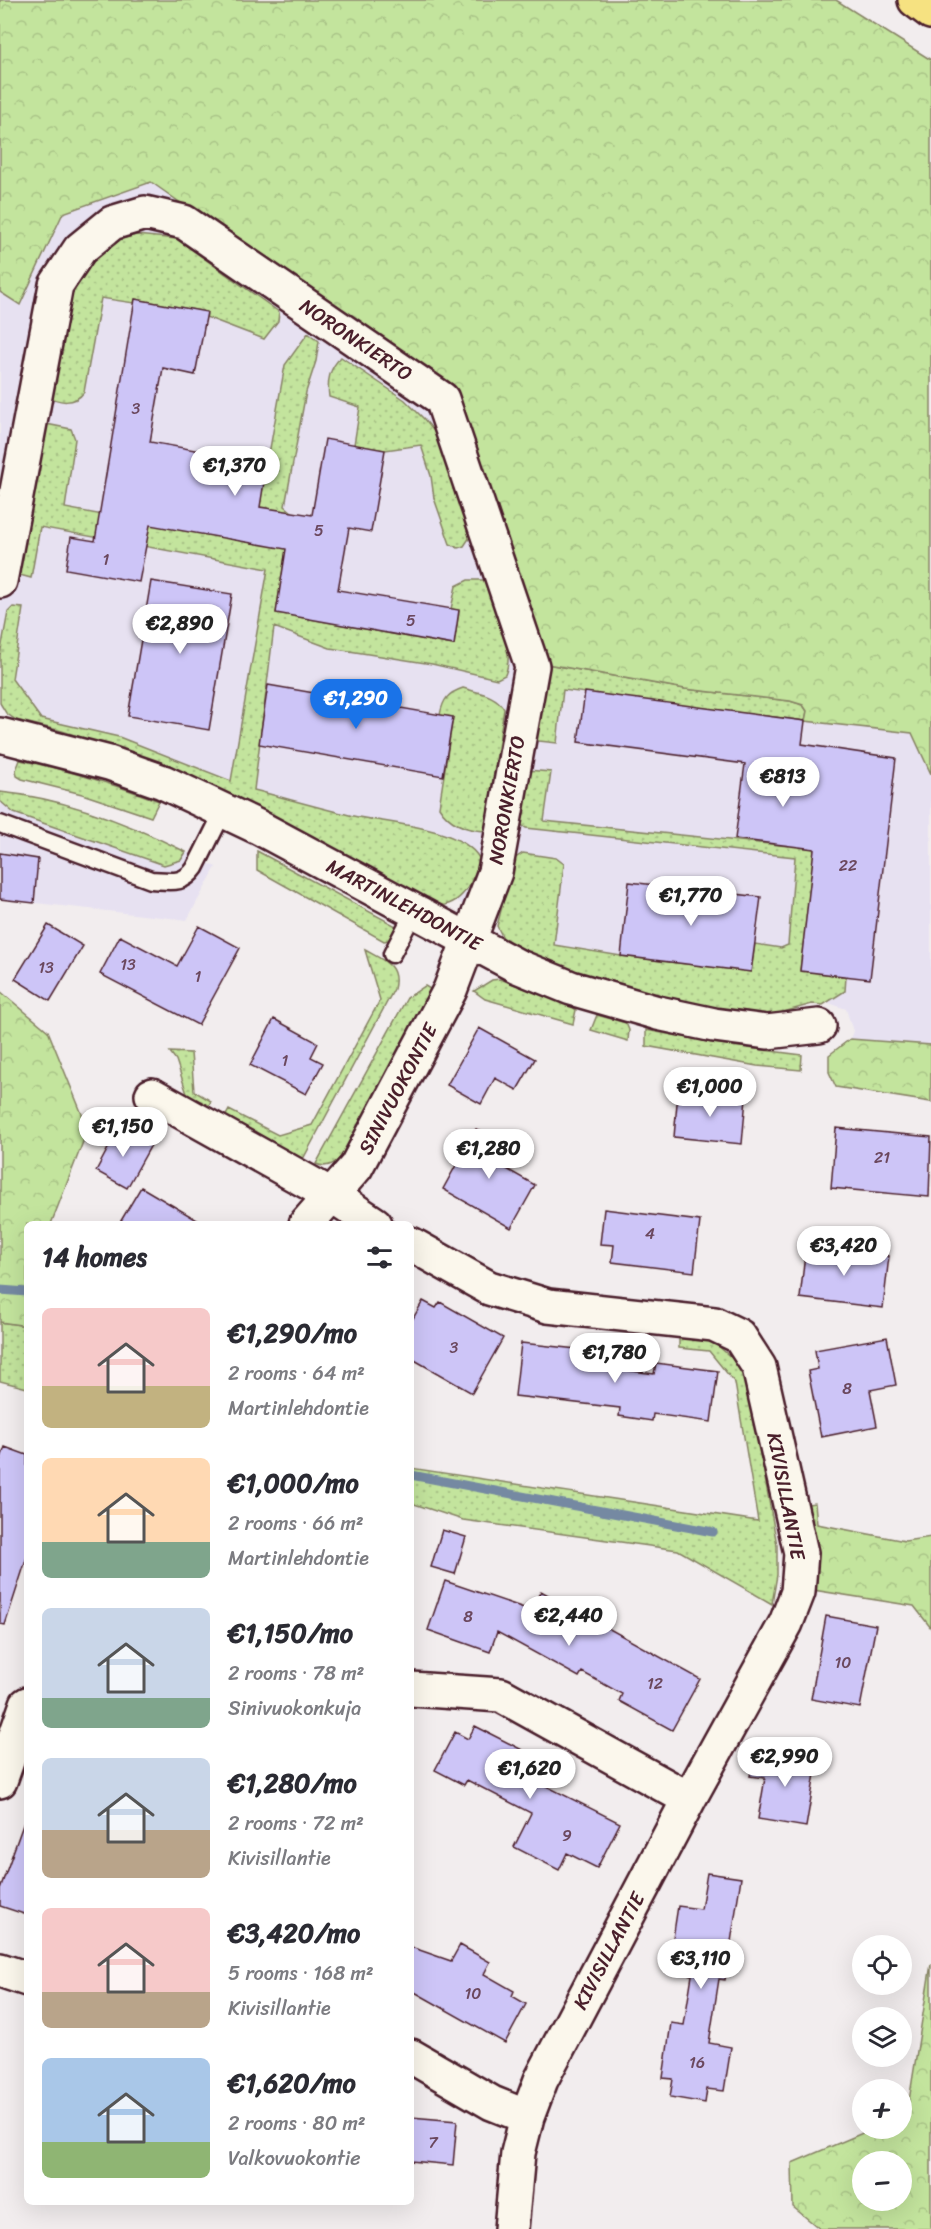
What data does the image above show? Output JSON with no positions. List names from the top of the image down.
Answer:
{
  "streets": {
    "street": [
      "NORONKIERTO",
      "MARTINLEHDONTIE",
      "SINIVUOKONTIE",
      "KIVISILLANTIE"
    ]
  },
  "crossings": [
    ["NORONKIERTO", "MARTINLEHDONTIE"],
    ["NORONKIERTO", "SINIVUOKONTIE"],
    ["MARTINLEHDONTIE", "SINIVUOKONTIE"]
  ],
  "house_numbers": [
    "3",
    "5",
    "1",
    "5",
    "22",
    "13",
    "13",
    "1",
    "1",
    "21",
    "4",
    "3",
    "8",
    "8",
    "10",
    "12",
    "9",
    "10",
    "16",
    "7"
  ],
  "page": {
    "price": [
      "€1,370",
      "€2,890",
      "€1,290",
      "€813",
      "€1,770",
      "€1,000",
      "€1,150",
      "€1,280",
      "€3,420",
      "€1,780",
      "€2,440",
      "€2,990",
      "€1,620",
      "€3,110"
    ],
    "heading": "14 homes",
    "list": [
      {
        "name": "€1,290/mo",
        "note": "2 rooms · 64 m² · Martinlehdontie"
      },
      {
        "name": "€1,000/mo",
        "note": "2 rooms · 66 m² · Martinlehdontie"
      },
      {
        "name": "€1,150/mo",
        "note": "2 rooms · 78 m² · Sinivuokonkuja"
      },
      {
        "name": "€1,280/mo",
        "note": "2 rooms · 72 m² · Kivisillantie"
      },
      {
        "name": "€3,420/mo",
        "note": "5 rooms · 168 m² · Kivisillantie"
      },
      {
        "name": "€1,620/mo",
        "note": "2 rooms · 80 m² · Valkovuokontie"
      }
    ],
    "map_buttons": ["+", "−"]
  }
}
